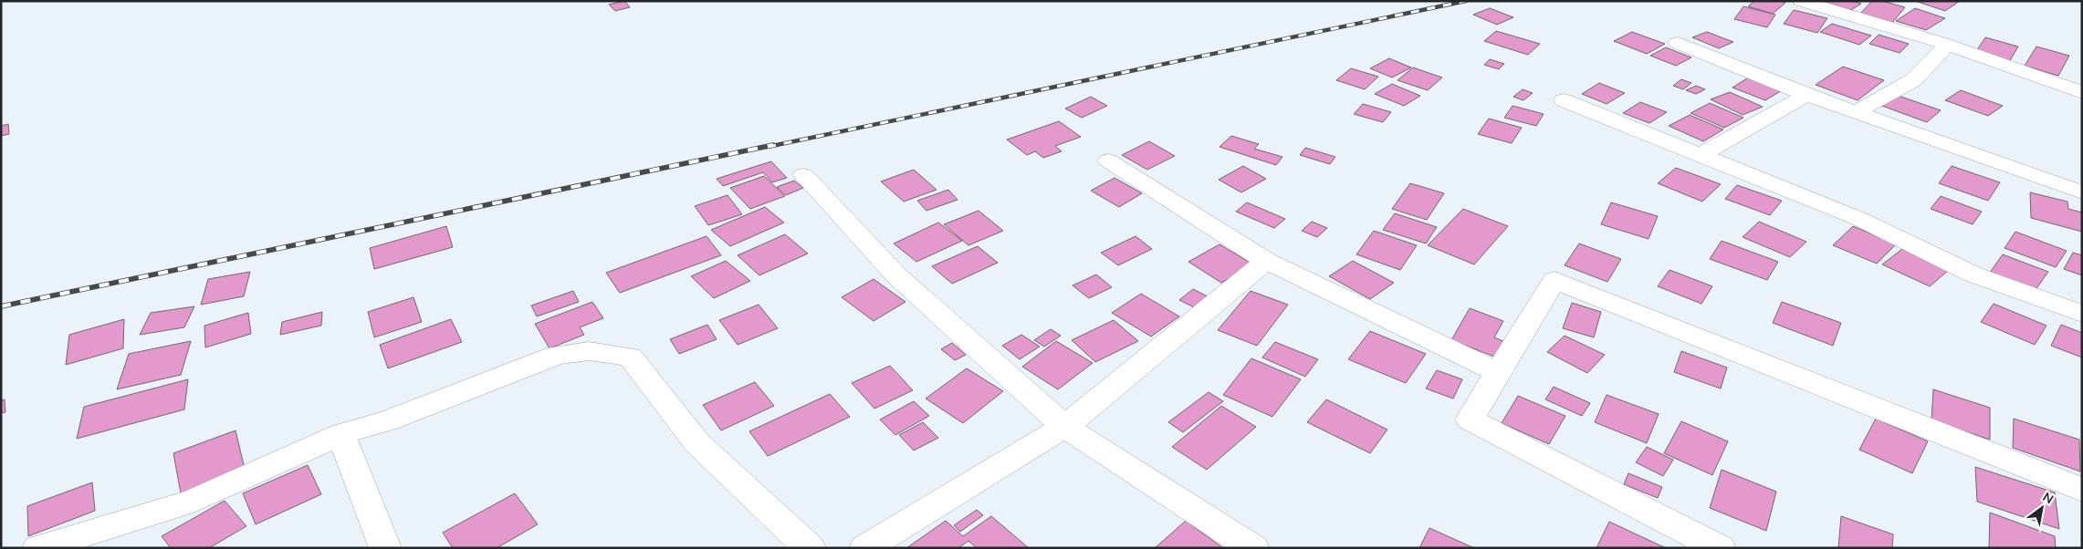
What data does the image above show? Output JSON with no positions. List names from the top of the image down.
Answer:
{
  "north": "top right"
}
